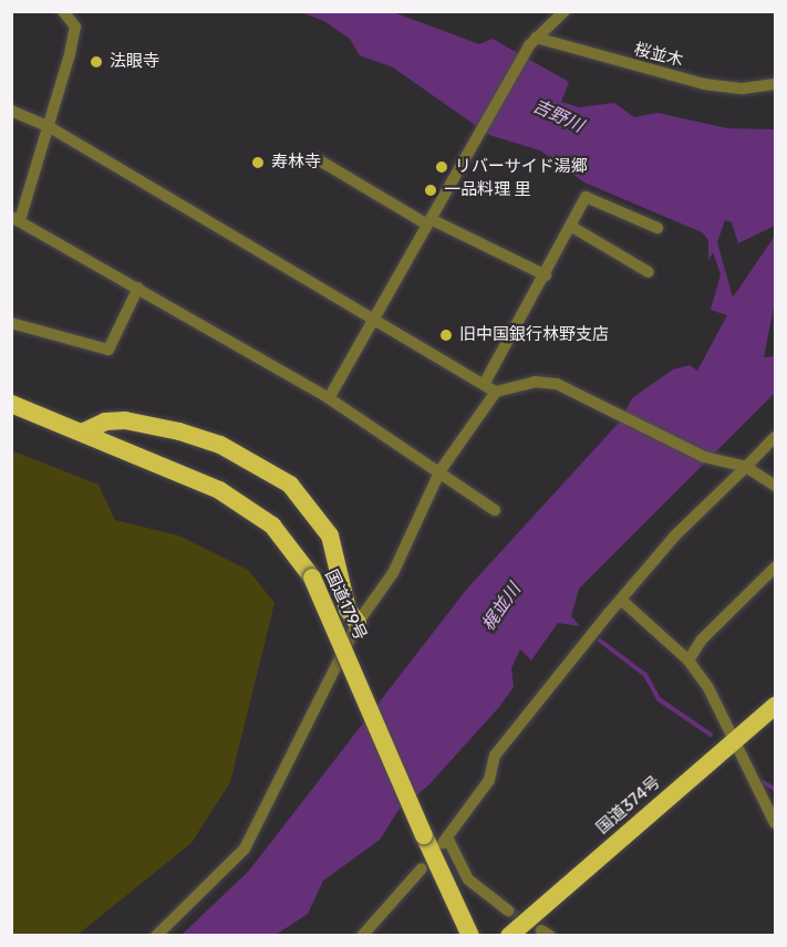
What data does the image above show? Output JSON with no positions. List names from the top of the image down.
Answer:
{
  "streets": {
    "highway": ["国道179号", "国道374号"],
    "street": ["桜並木"]
  },
  "water": ["吉野川", "梶並川"],
  "places": [
    "法眼寺",
    "寿林寺",
    "リバーサイド湯郷",
    "一品料理 里",
    "旧中国銀行林野支店"
  ]
}
